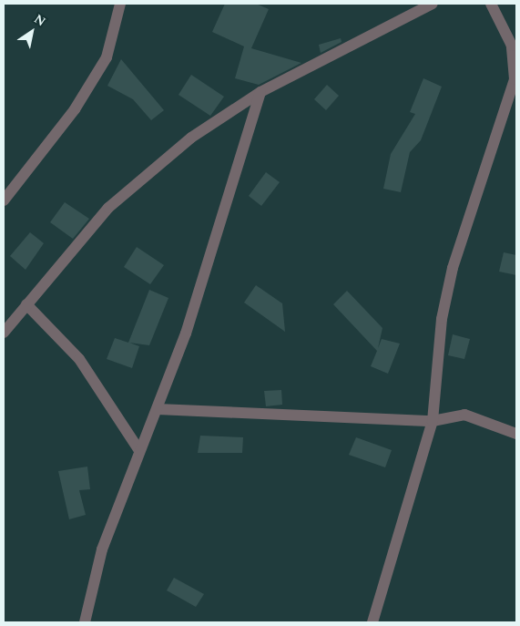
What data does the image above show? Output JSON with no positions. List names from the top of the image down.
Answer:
{
  "north": "top right"
}
